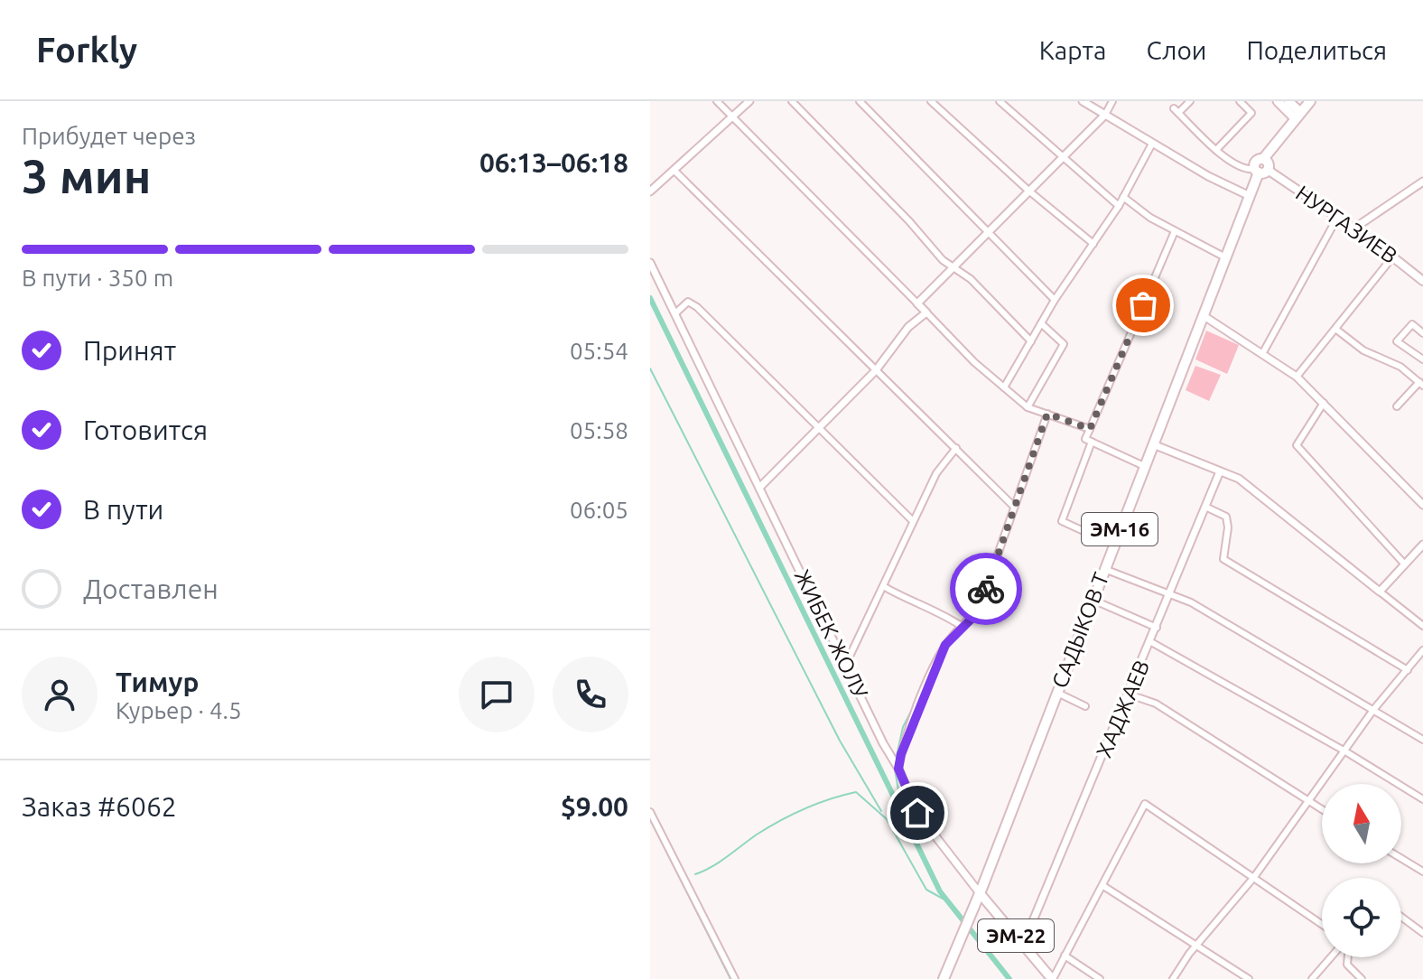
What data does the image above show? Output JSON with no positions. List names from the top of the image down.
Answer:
{
  "streets": {
    "highway": ["ЭМ-16", "САДЫКОВ Т"],
    "main road": ["НУРГАЗИЕВ", "ЖИБЕК ЖОЛУ", "ЭМ-22"],
    "street": ["ХАДЖАЕВ"]
  },
  "crossings": [
    ["НУРГАЗИЕВ", "САДЫКОВ Т"],
    ["ЭМ-16", "САДЫКОВ Т"],
    ["ЭМ-16", "ЖИБЕК ЖОЛУ"],
    ["САДЫКОВ Т", "ЖИБЕК ЖОЛУ"],
    ["ЖИБЕК ЖОЛУ", "ХАДЖАЕВ"]
  ],
  "north": "top",
  "page": {
    "header": "Forkly",
    "nav": ["Карта", "Слои", "Поделиться"],
    "heading": ["3 мин", "Прибудет через", "06:13–06:18"],
    "panel": [
      "Тимур",
      "Курьер · 4.5",
      "Заказ #6062",
      "$9.00"
    ],
    "bar": "В пути · 350 m",
    "list": [
      ["Принят", "05:54"],
      ["Готовится", "05:58"],
      ["В пути", "06:05"],
      "Доставлен"
    ]
  }
}
